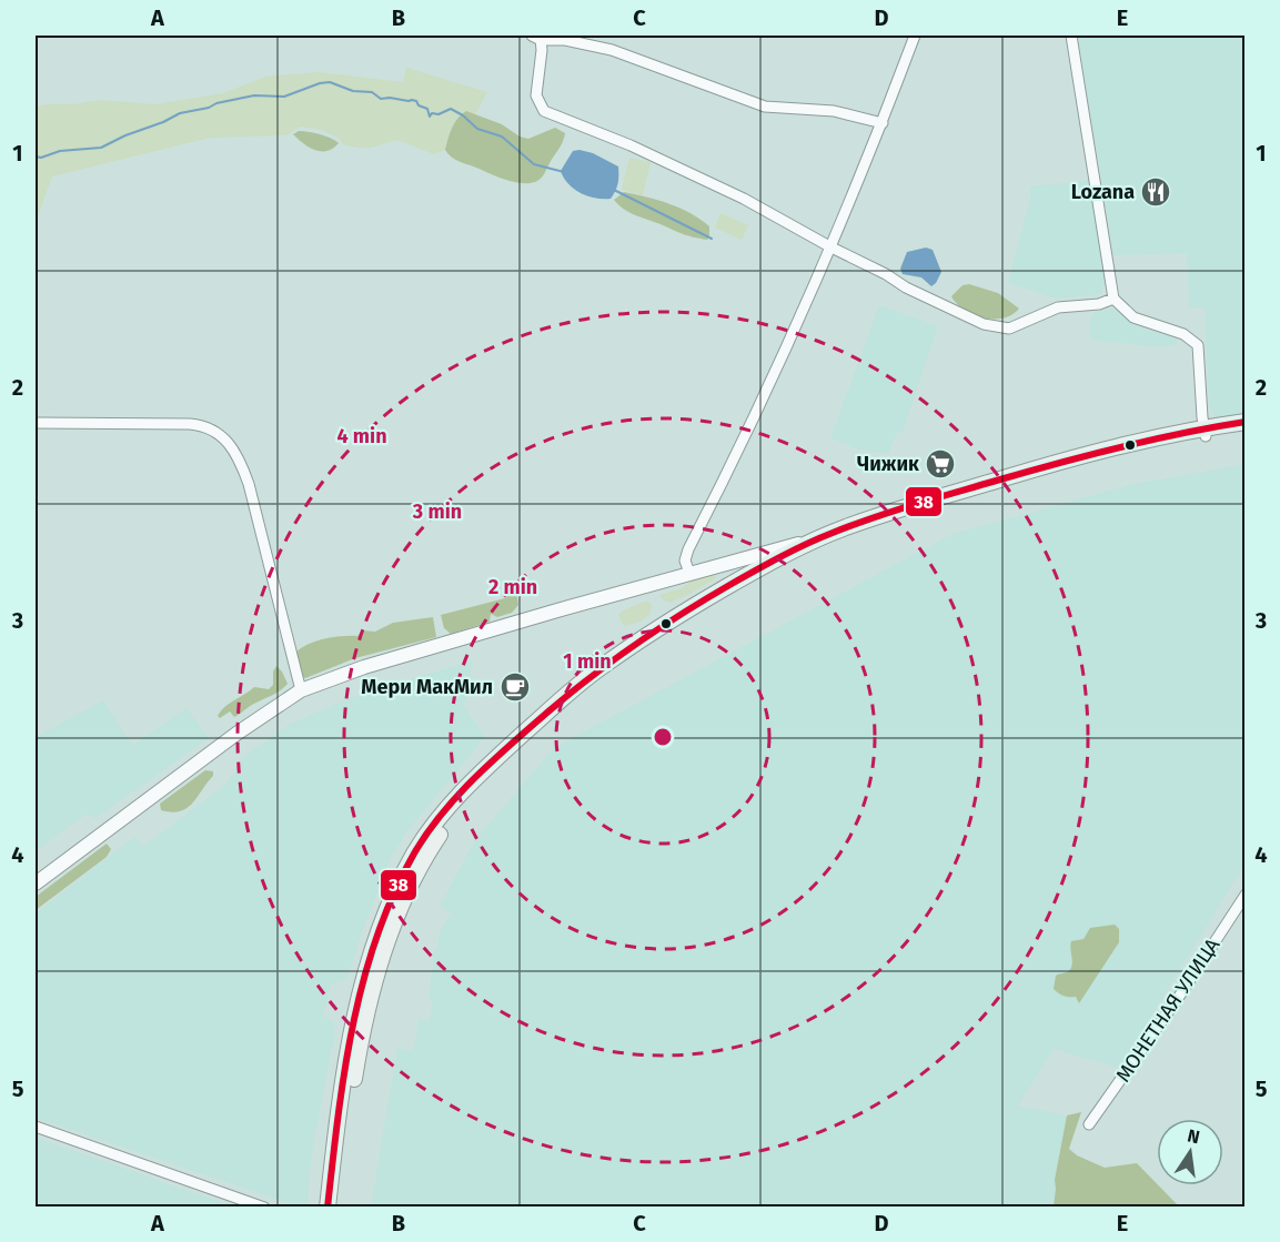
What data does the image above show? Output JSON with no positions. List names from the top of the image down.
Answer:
{
  "streets": {
    "street": ["МОНЕТНАЯ УЛИЦА"]
  },
  "places": {
    "restaurant": ["Lozana"],
    "supermarket": ["Чижик"],
    "cafe": ["Мери МакМил"]
  },
  "lines": ["transit line 38"],
  "north": "top",
  "grid": {
    "columns": [
      "A",
      "B",
      "C",
      "D",
      "E"
    ],
    "rows": [
      "1",
      "2",
      "3",
      "4",
      "5"
    ]
  },
  "rings": [
    "4 min",
    "3 min",
    "2 min",
    "1 min"
  ]
}
